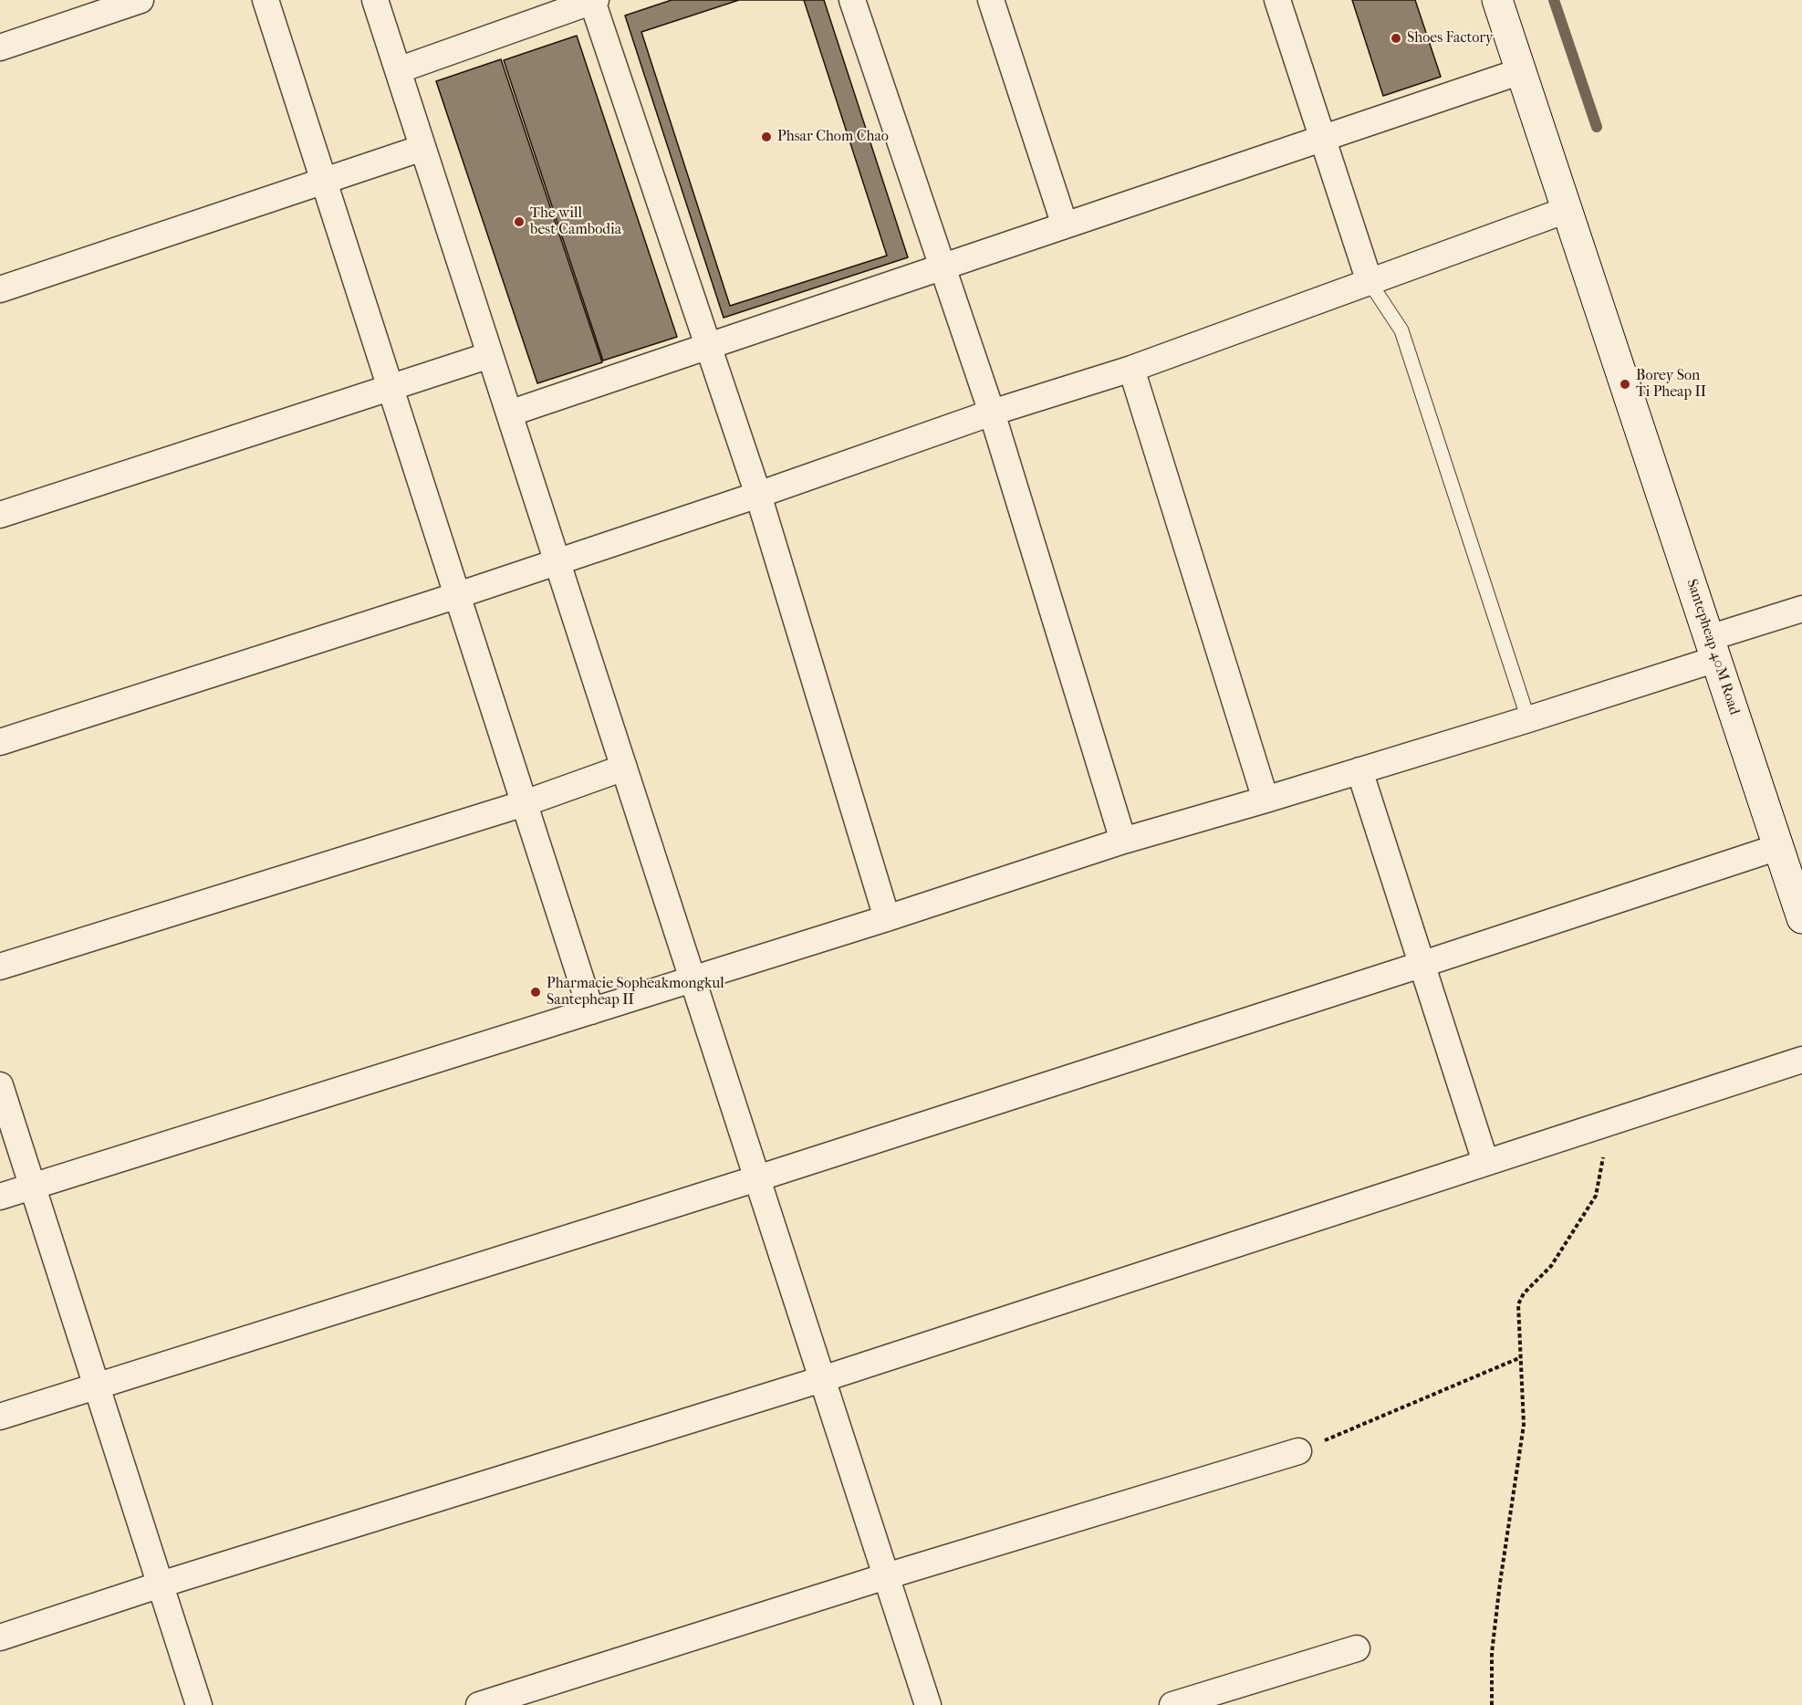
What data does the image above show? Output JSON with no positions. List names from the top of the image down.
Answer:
{
  "streets": {
    "main road": ["Santepheap 40M Road"]
  },
  "places": [
    "Shoes Factory",
    "Phsar Chom Chao",
    "The will best Cambodia",
    "Borey Son Ti Pheap II",
    "Pharmacie Sopheakmongkul Santepheap II"
  ]
}
